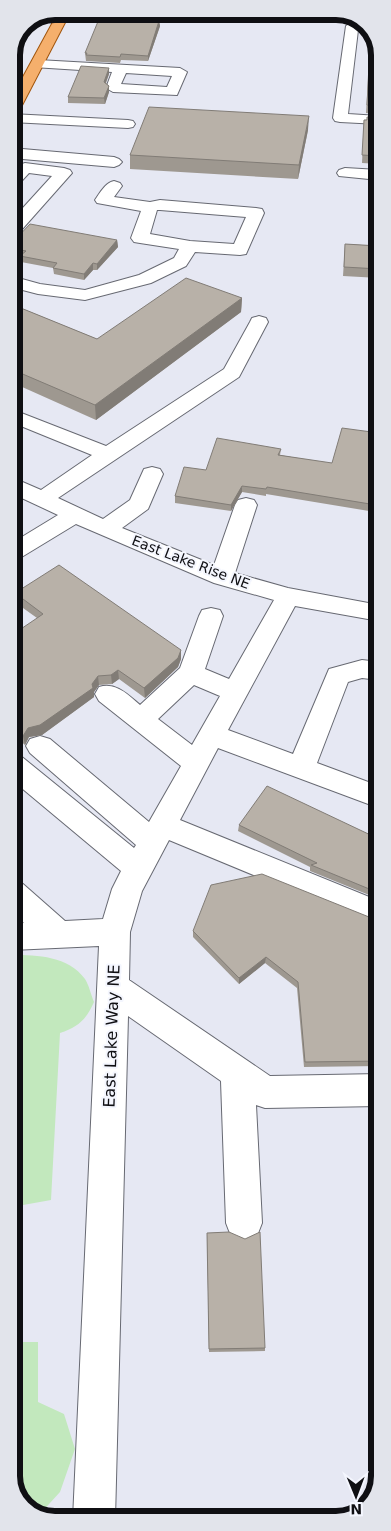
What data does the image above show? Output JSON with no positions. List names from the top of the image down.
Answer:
{
  "streets": {
    "street": ["East Lake Rise NE", "East Lake Way NE"]
  },
  "crossings": [
    ["East Lake Rise NE", "East Lake Way NE"]
  ],
  "north": "bottom"
}
